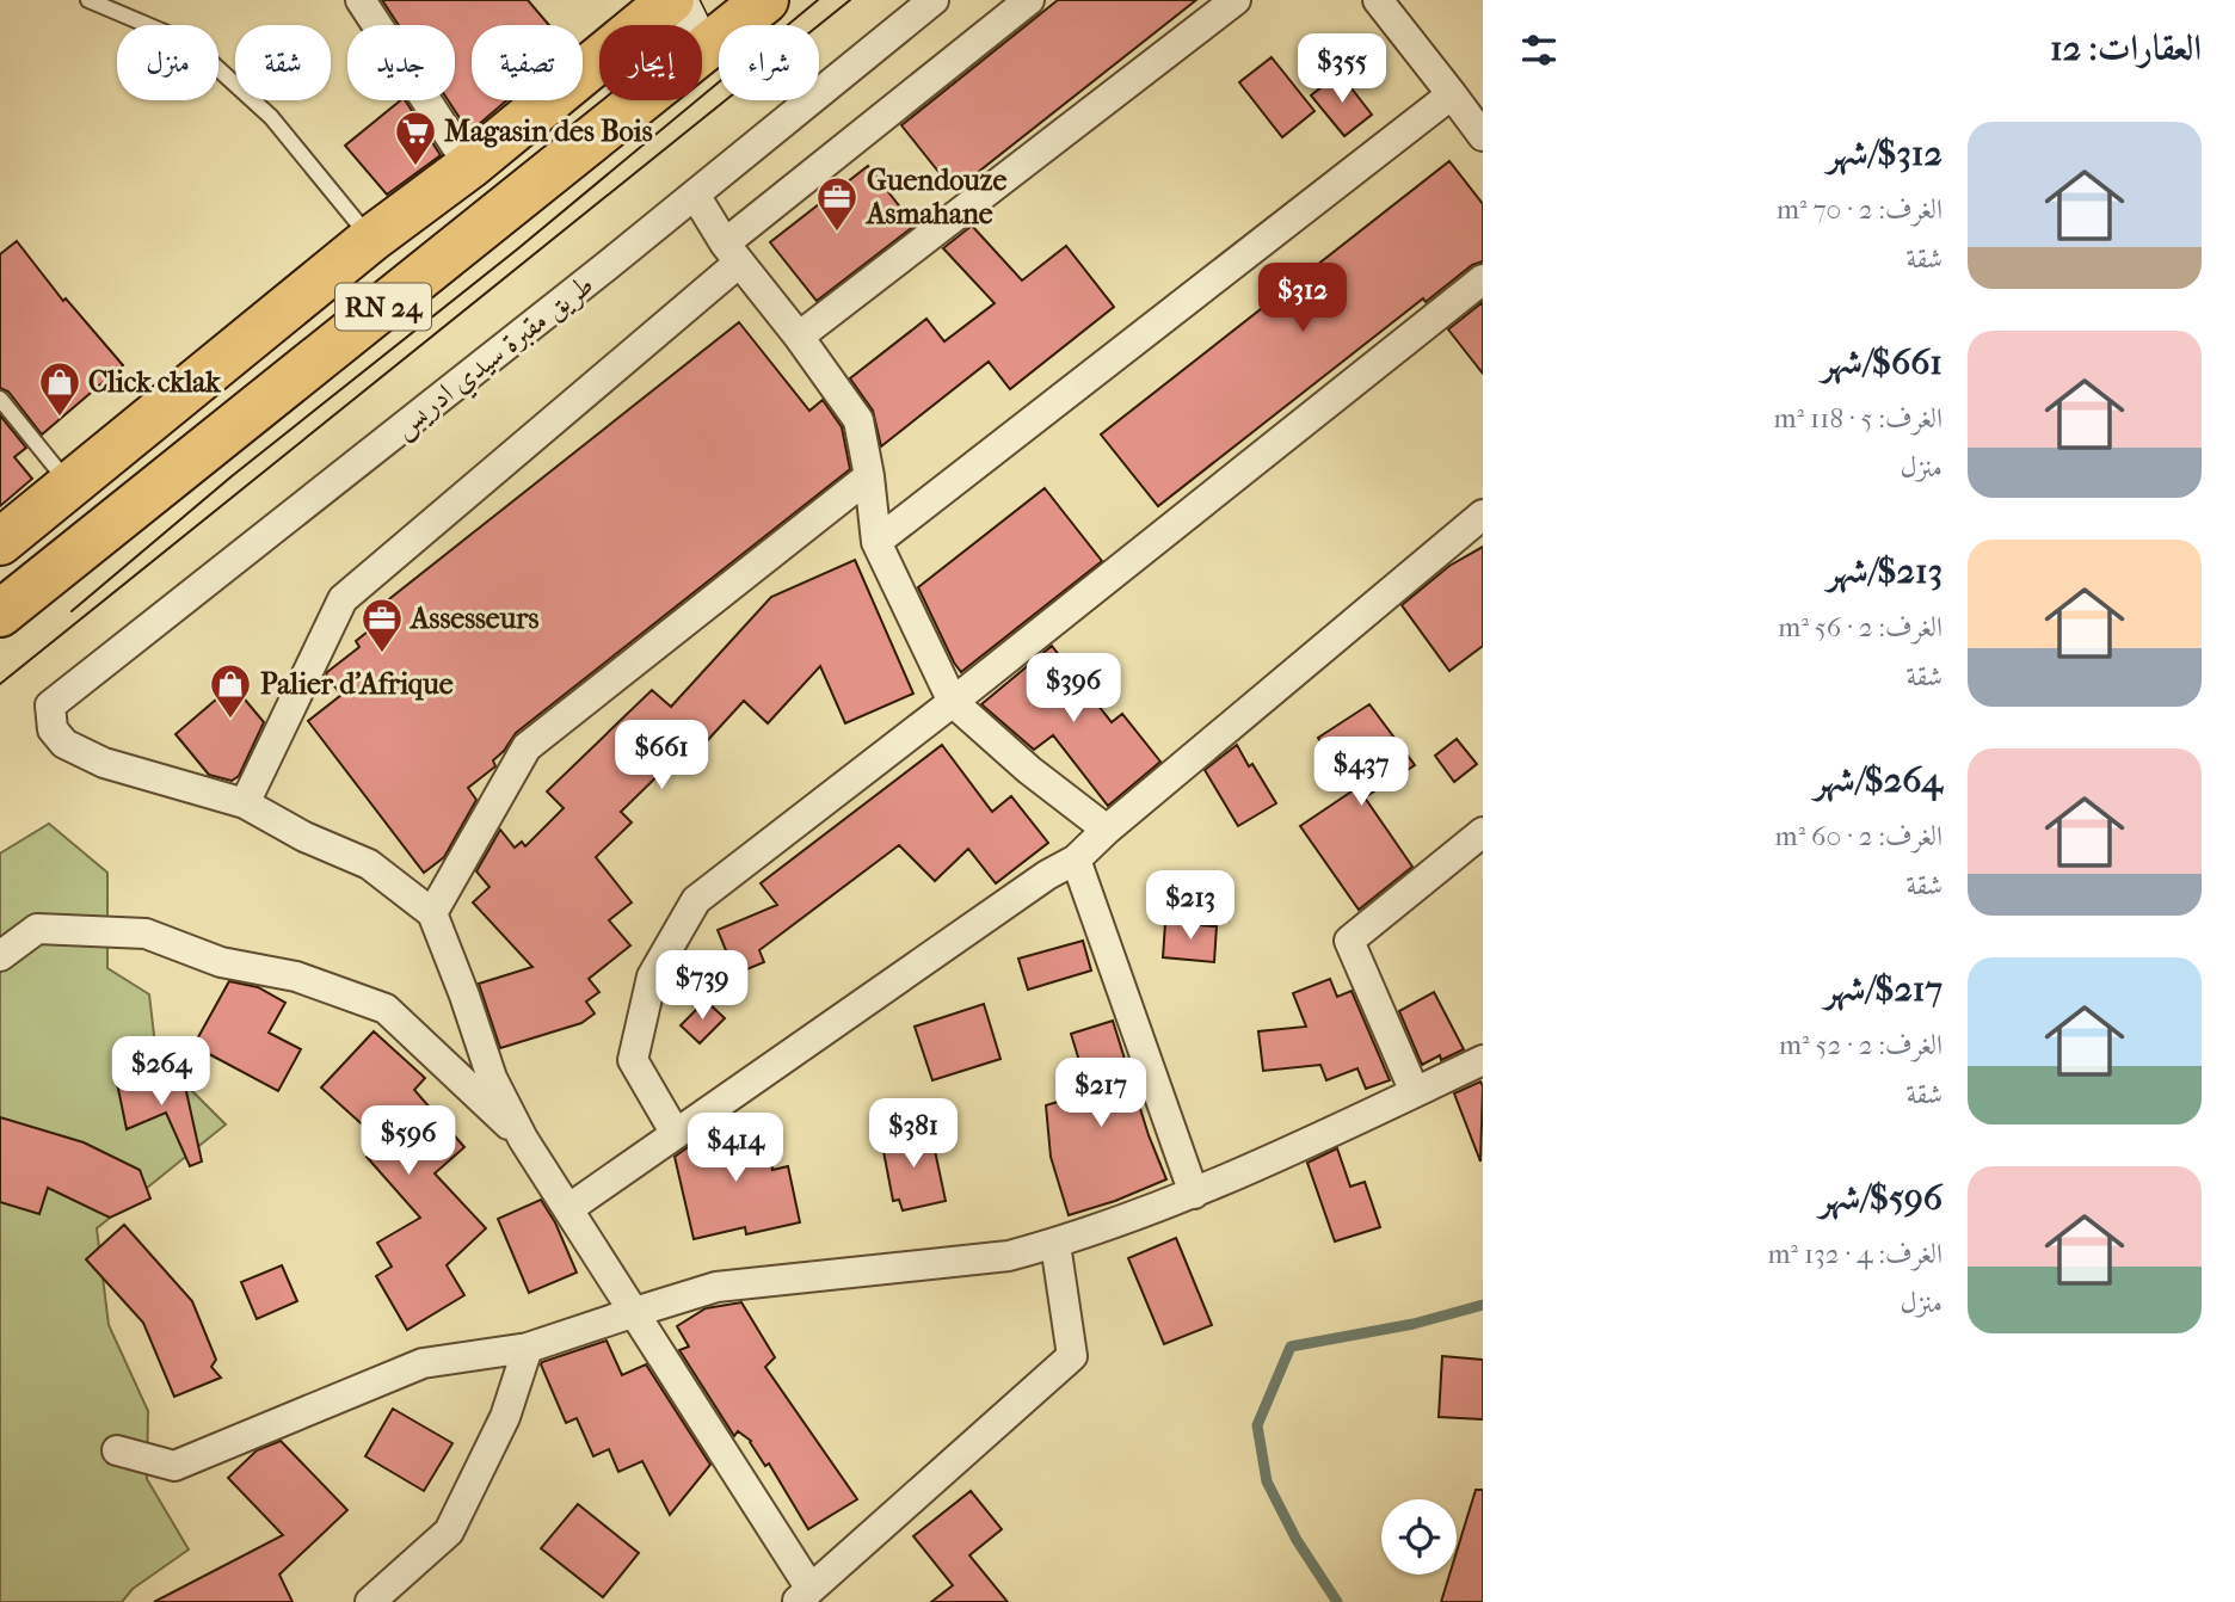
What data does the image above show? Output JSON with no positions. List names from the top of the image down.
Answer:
{
  "streets": {
    "main road": ["RN 24"],
    "street": ["طريق مقبرة سيدي ادريس"]
  },
  "places": {
    "supermarket": ["Magasin des Bois"],
    "office": ["Guendouze Asmahane", "Assesseurs"],
    "shop": ["Click cklak", "Palier d'Afrique"]
  },
  "page": {
    "heading": "العقارات: 12",
    "chip": [
      "شراء",
      "إيجار",
      "تصفية",
      "جديد",
      "شقة",
      "منزل"
    ],
    "price": [
      "$355",
      "$312",
      "$396",
      "$661",
      "$437",
      "$213",
      "$739",
      "$264",
      "$217",
      "$381",
      "$596",
      "$414"
    ],
    "list": [
      {
        "name": "$312/شهر",
        "note": "الغرف: 2 · 70 m² · شقة"
      },
      {
        "name": "$661/شهر",
        "note": "الغرف: 5 · 118 m² · منزل"
      },
      {
        "name": "$213/شهر",
        "note": "الغرف: 2 · 56 m² · شقة"
      },
      {
        "name": "$264/شهر",
        "note": "الغرف: 2 · 60 m² · شقة"
      },
      {
        "name": "$217/شهر",
        "note": "الغرف: 2 · 52 m² · شقة"
      },
      {
        "name": "$596/شهر",
        "note": "الغرف: 4 · 132 m² · منزل"
      }
    ]
  }
}
